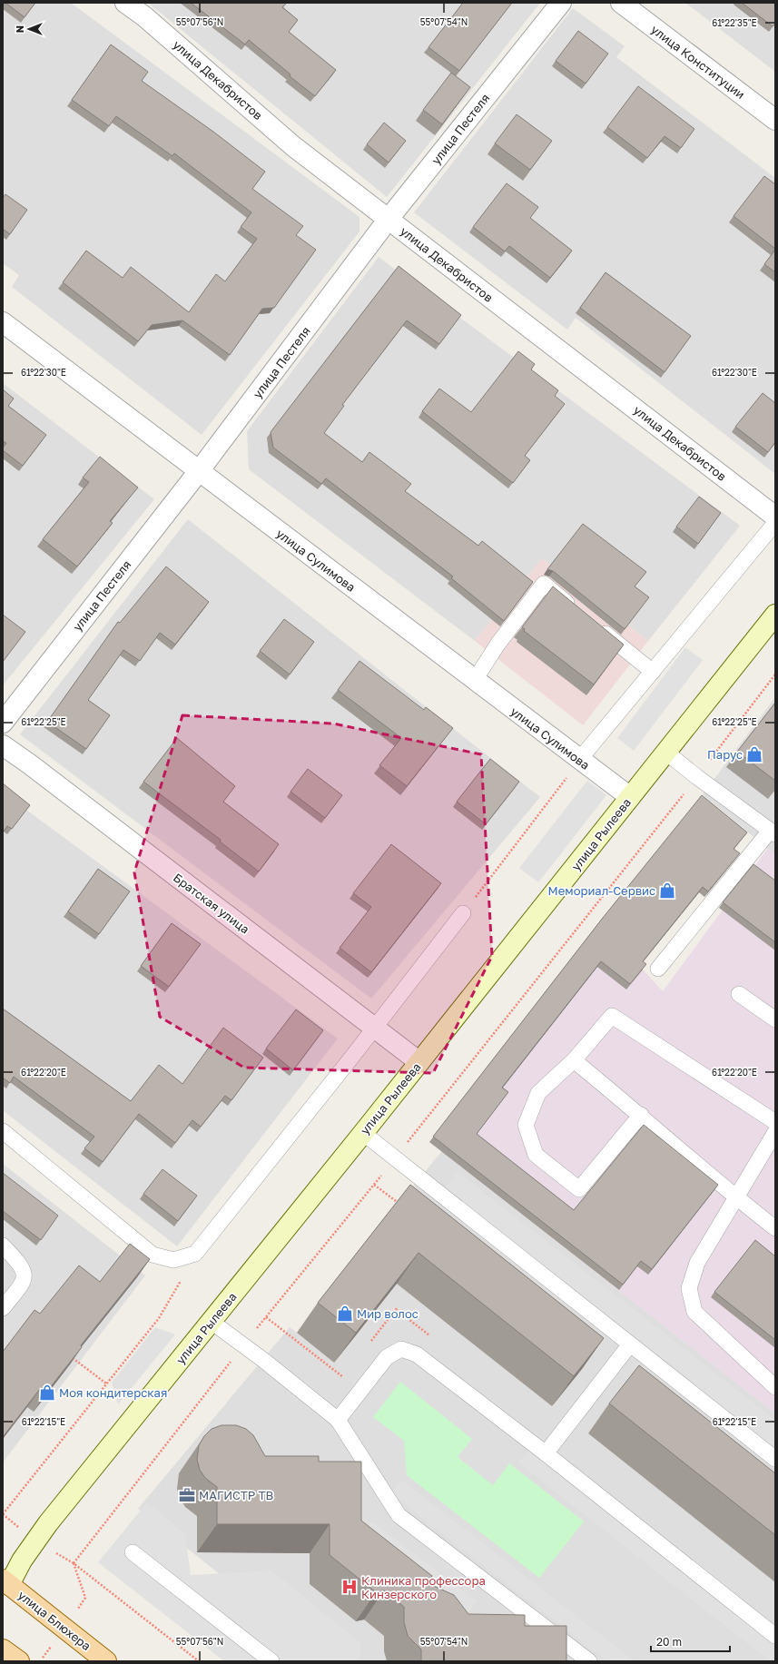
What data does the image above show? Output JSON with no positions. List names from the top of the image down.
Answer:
{
  "streets": {
    "main road": ["улица Блюхера"],
    "street": [
      "улица Конституции",
      "улица Декабристов",
      "улица Пестеля",
      "улица Сулимова",
      "улица Рылеева",
      "Братская улица"
    ]
  },
  "crossings": [
    ["улица Декабристов", "улица Пестеля"],
    ["улица Пестеля", "улица Сулимова"],
    ["улица Сулимова", "улица Рылеева"],
    ["улица Рылеева", "Братская улица"],
    ["улица Рылеева", "улица Блюхера"]
  ],
  "places": {
    "shop": [
      "Парус",
      "Мемориал-Сервис",
      "Мир волос",
      "Моя кондитерская"
    ],
    "office": ["МАГИСТР ТВ"],
    "hospital": ["Клиника профессора Кинзерского"]
  },
  "scale_bar": "20 m",
  "north": "left",
  "coordinates": [
    "55°07'56\"N",
    "55°07'54\"N",
    "61°22'35\"E",
    "61°22'30\"E",
    "61°22'25\"E",
    "61°22'20\"E",
    "61°22'15\"E"
  ]
}
